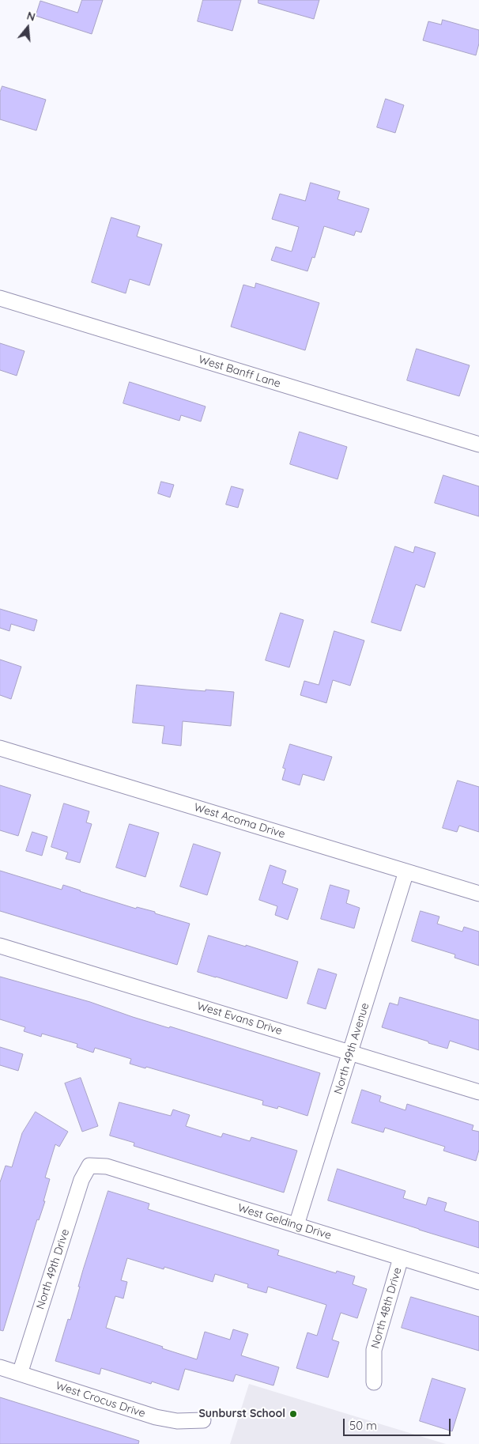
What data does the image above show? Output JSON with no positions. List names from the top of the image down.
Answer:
{
  "streets": {
    "street": [
      "West Banff Lane",
      "West Acoma Drive",
      "West Evans Drive",
      "North 49th Avenue",
      "West Gelding Drive",
      "North 49th Drive",
      "North 48th Drive",
      "West Crocus Drive"
    ]
  },
  "crossings": [
    ["West Acoma Drive", "North 49th Avenue"],
    ["West Evans Drive", "North 49th Avenue"],
    ["North 49th Avenue", "West Gelding Drive"],
    ["West Gelding Drive", "North 49th Drive"],
    ["West Gelding Drive", "North 48th Drive"],
    ["North 49th Drive", "West Crocus Drive"]
  ],
  "places": ["Sunburst School"],
  "scale_bar": "50 m",
  "north": "top"
}
